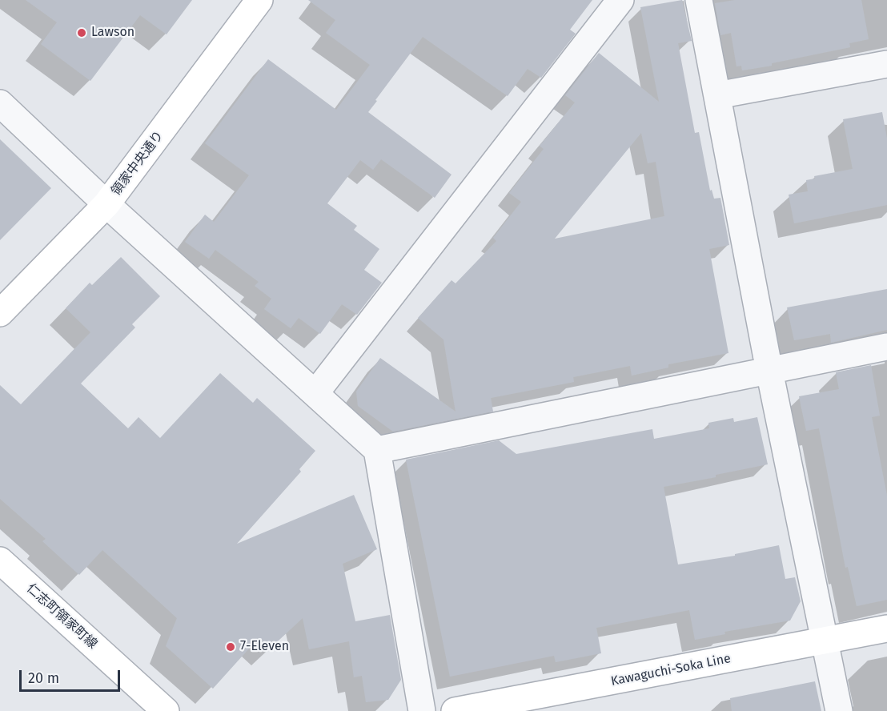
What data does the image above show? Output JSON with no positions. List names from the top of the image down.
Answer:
{
  "streets": {
    "street": ["領家中央通り", "仁志町領家町線", "Kawaguchi-Soka Line"]
  },
  "places": ["Lawson", "7-Eleven"],
  "scale_bar": "20 m"
}
